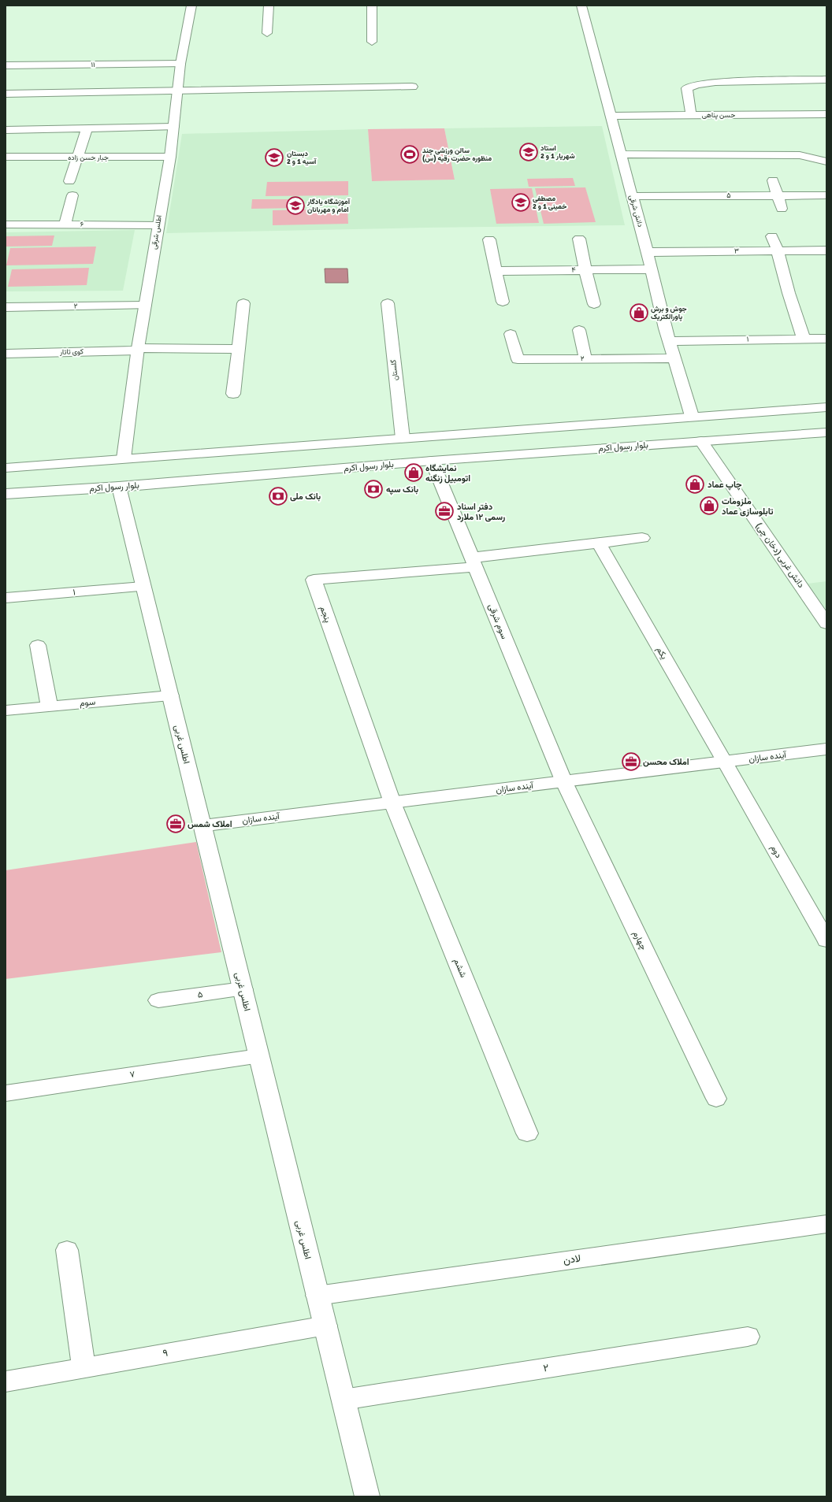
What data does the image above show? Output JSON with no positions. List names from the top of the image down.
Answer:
{
  "streets": {
    "street": [
      "۱۱",
      "حسن پناهی",
      "جبار حسن زاده",
      "۵",
      "دانش شرقی",
      "۶",
      "اطلس شرقی",
      "۳",
      "۴",
      "۲",
      "۱",
      "کوی تاتار",
      "گلستان",
      "بلوار رسول اکرم",
      "دانش غربی (دخان چی)",
      "پنجم",
      "سوم شرقی",
      "یکم",
      "سوم",
      "اطلس غربی",
      "آینده سازان",
      "دوم",
      "چهارم",
      "ششم",
      "۷",
      "لادن",
      "۹"
    ]
  },
  "crossings": [
    ["۱۱", "اطلس شرقی"],
    ["حسن پناهی", "دانش شرقی"],
    ["جبار حسن زاده", "اطلس شرقی"],
    ["۵", "دانش شرقی"],
    ["۵", "اطلس غربی"],
    ["دانش شرقی", "۳"],
    ["دانش شرقی", "۴"],
    ["دانش شرقی", "۲"],
    ["دانش شرقی", "۱"],
    ["۶", "اطلس شرقی"],
    ["اطلس شرقی", "۲"],
    ["اطلس شرقی", "کوی تاتار"],
    ["۲", "اطلس غربی"],
    ["۱", "اطلس غربی"],
    ["بلوار رسول اکرم", "دانش غربی (دخان چی)"],
    ["بلوار رسول اکرم", "سوم شرقی"],
    ["بلوار رسول اکرم", "اطلس غربی"],
    ["پنجم", "سوم شرقی"],
    ["پنجم", "آینده سازان"],
    ["پنجم", "ششم"],
    ["سوم شرقی", "آینده سازان"],
    ["سوم شرقی", "چهارم"],
    ["یکم", "آینده سازان"],
    ["یکم", "دوم"],
    ["سوم", "اطلس غربی"],
    ["اطلس غربی", "آینده سازان"],
    ["اطلس غربی", "۷"],
    ["اطلس غربی", "لادن"],
    ["اطلس غربی", "۹"],
    ["آینده سازان", "دوم"],
    ["آینده سازان", "چهارم"],
    ["آینده سازان", "ششم"]
  ],
  "places": {
    "school or university": [
      "استاد شهریار 1 و 2",
      "دبستان آسیه 1 و 2",
      "مصطفی خمینی 1 و 2",
      "آموزشگاه یادگار امام و مهربانان"
    ],
    "sports": ["سالن ورزشی چند منظوره حضرت رقیه (س)"],
    "shop": [
      "جوش و برش پاورالکتریک",
      "نمایشگاه اتومبیل زنگنه",
      "چاپ عماد",
      "ملزومات تابلوسازی عماد"
    ],
    "bank": ["بانک سپه", "بانک ملی"],
    "office": ["دفتر اسناد رسمی ۱۲ ملارد", "املاک محسن", "املاک شمس"]
  }
}
